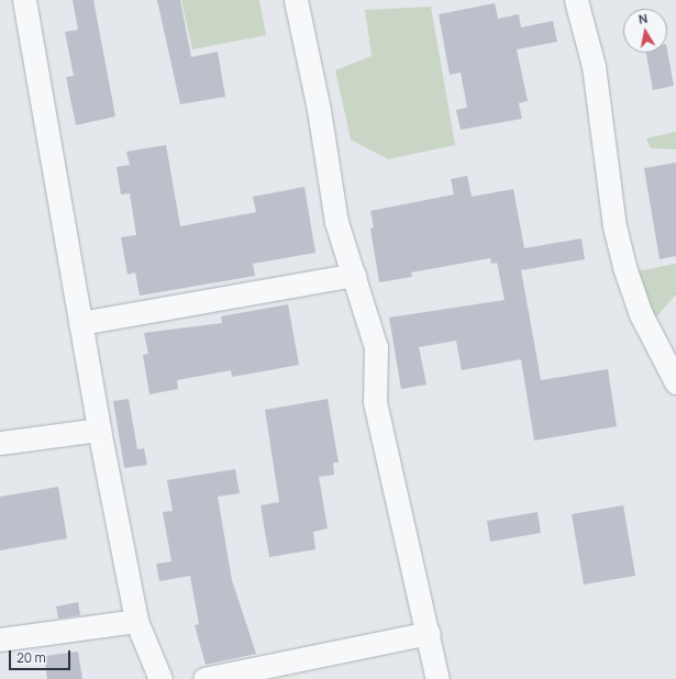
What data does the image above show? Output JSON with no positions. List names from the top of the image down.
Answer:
{
  "scale_bar": "20 m",
  "north": "top"
}
